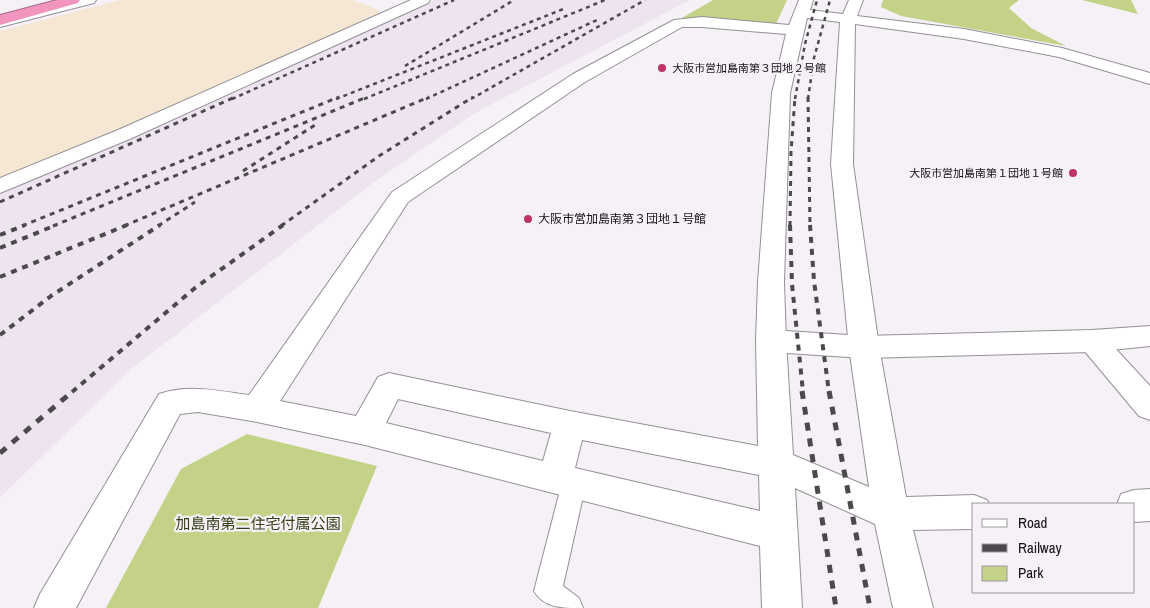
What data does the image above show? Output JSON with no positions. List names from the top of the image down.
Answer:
{
  "parks": ["加島南第二住宅付属公園"],
  "places": ["大阪市営加島南第３団地２号館", "大阪市営加島南第１団地１号館", "大阪市営加島南第３団地１号館"],
  "legend": ["Road", "Railway", "Park"]
}
